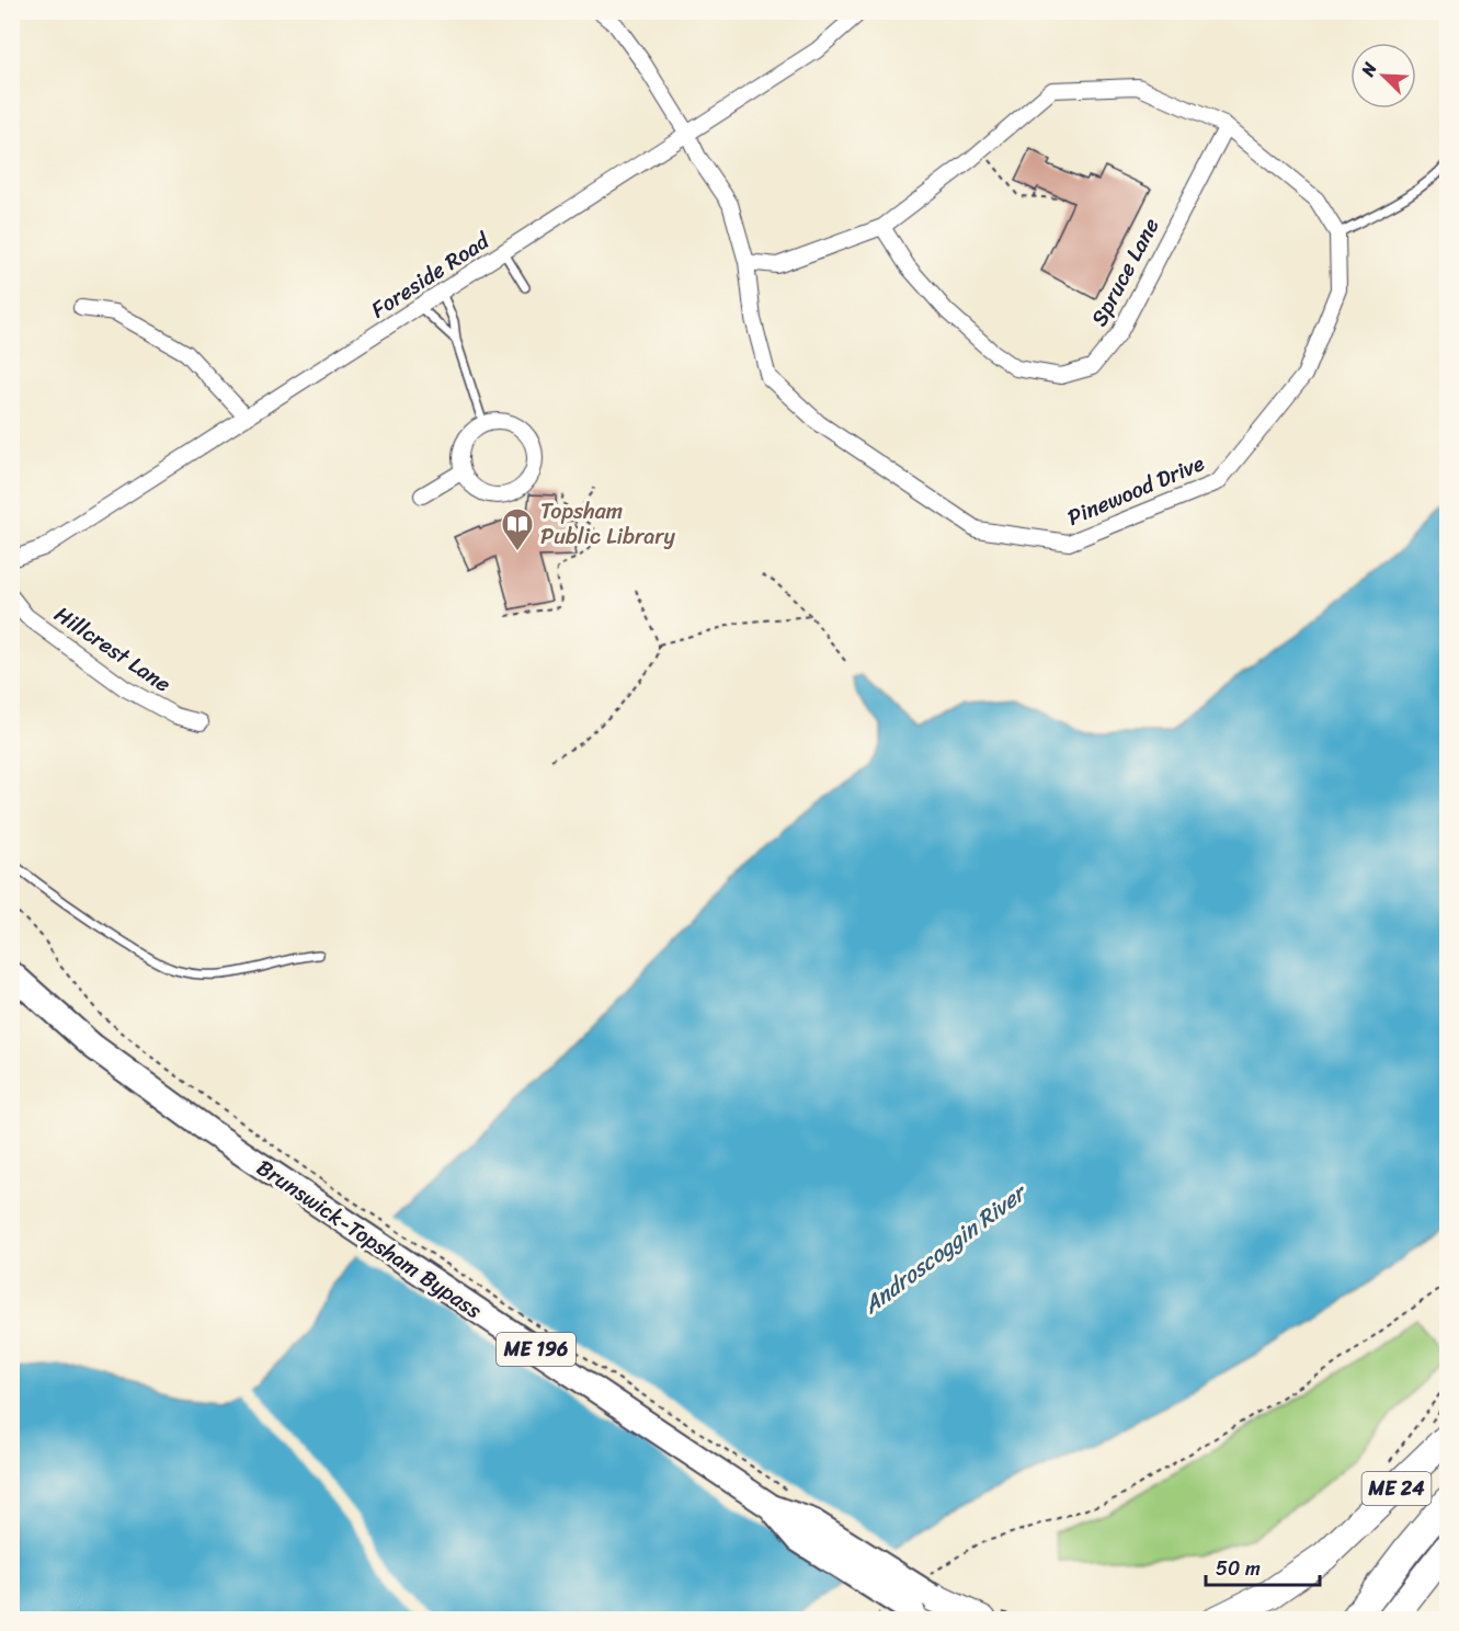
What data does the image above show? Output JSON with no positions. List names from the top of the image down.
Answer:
{
  "streets": {
    "highway": ["Brunswick-Topsham Bypass", "ME 196", "ME 24"],
    "street": [
      "Spruce Lane",
      "Foreside Road",
      "Pinewood Drive",
      "Hillcrest Lane"
    ]
  },
  "crossings": [
    ["Foreside Road", "Pinewood Drive"]
  ],
  "water": ["Androscoggin River"],
  "places": {
    "library": ["Topsham Public Library"]
  },
  "scale_bar": "50 m",
  "north": "top left"
}
